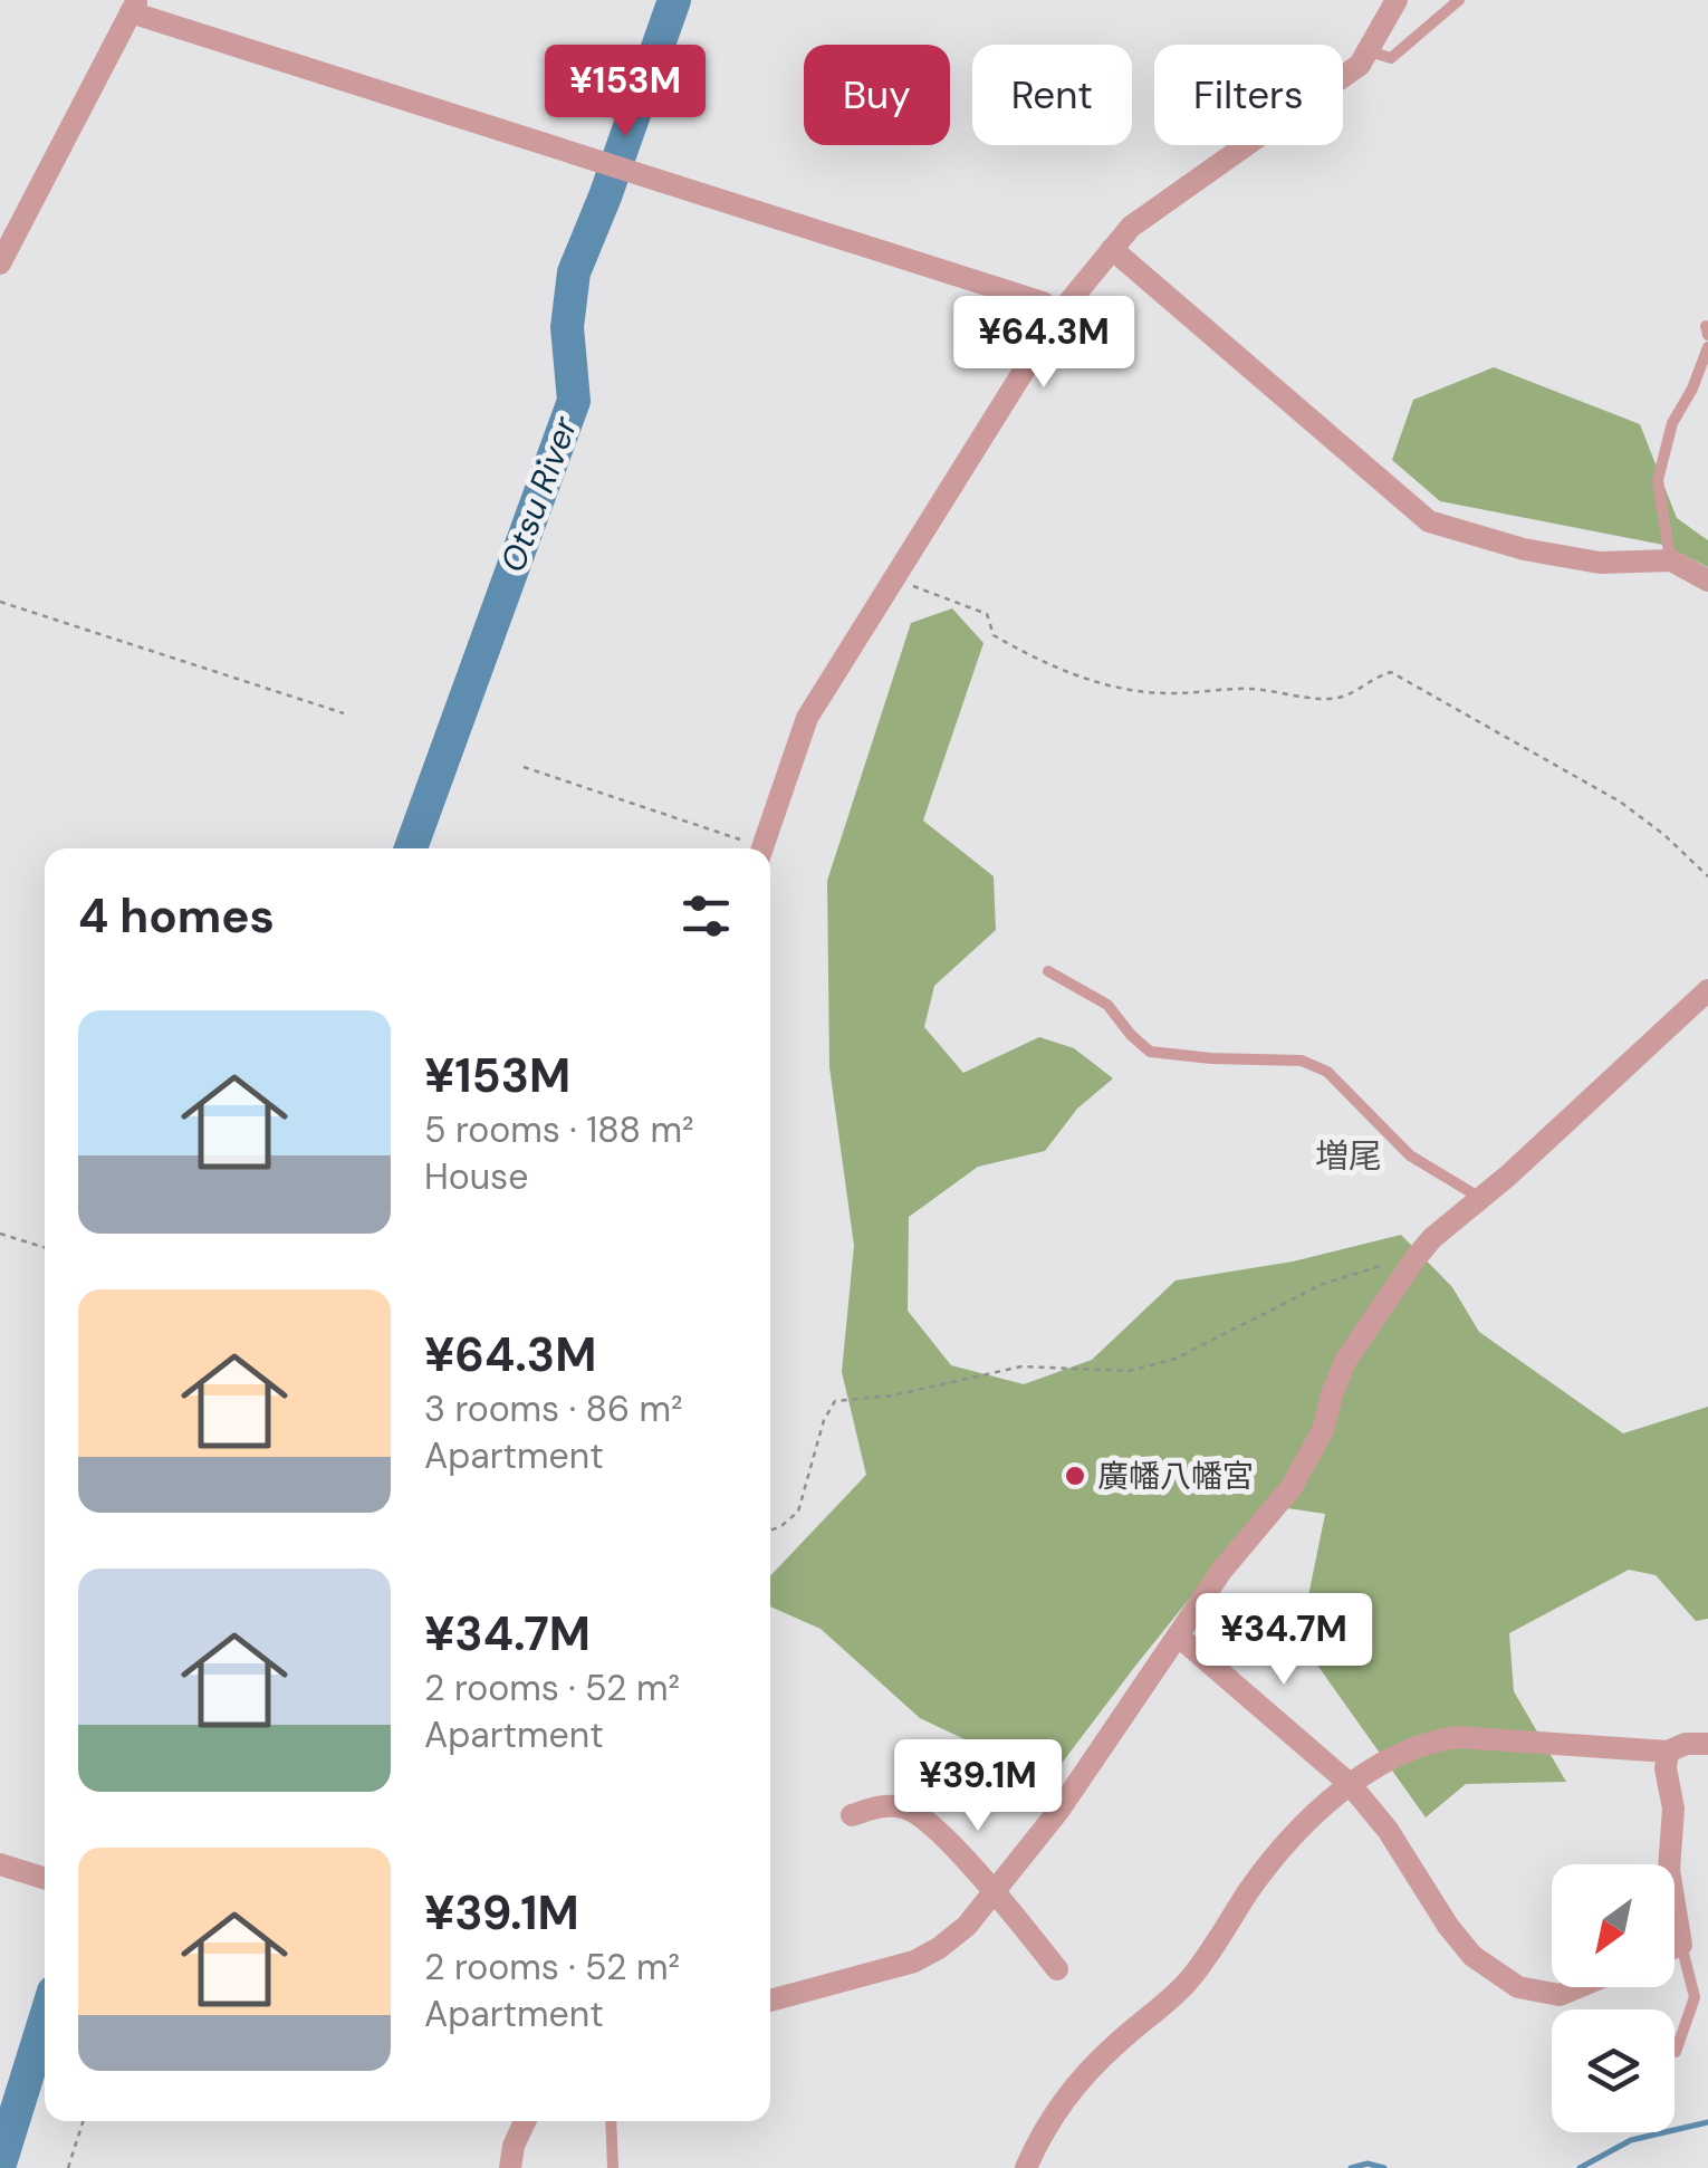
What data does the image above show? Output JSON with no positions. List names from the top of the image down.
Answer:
{
  "districts": ["増尾"],
  "water": ["Otsu River"],
  "places": ["廣幡八幡宮"],
  "north": "bottom left",
  "page": {
    "price": [
      "¥153M",
      "¥64.3M",
      "¥34.7M",
      "¥39.1M"
    ],
    "chip": ["Buy", "Rent", "Filters"],
    "heading": "4 homes",
    "list": [
      {
        "name": "¥153M",
        "note": "5 rooms · 188 m² · House"
      },
      {
        "name": "¥64.3M",
        "note": "3 rooms · 86 m² · Apartment"
      },
      {
        "name": "¥34.7M",
        "note": "2 rooms · 52 m² · Apartment"
      },
      {
        "name": "¥39.1M",
        "note": "2 rooms · 52 m² · Apartment"
      }
    ]
  }
}
